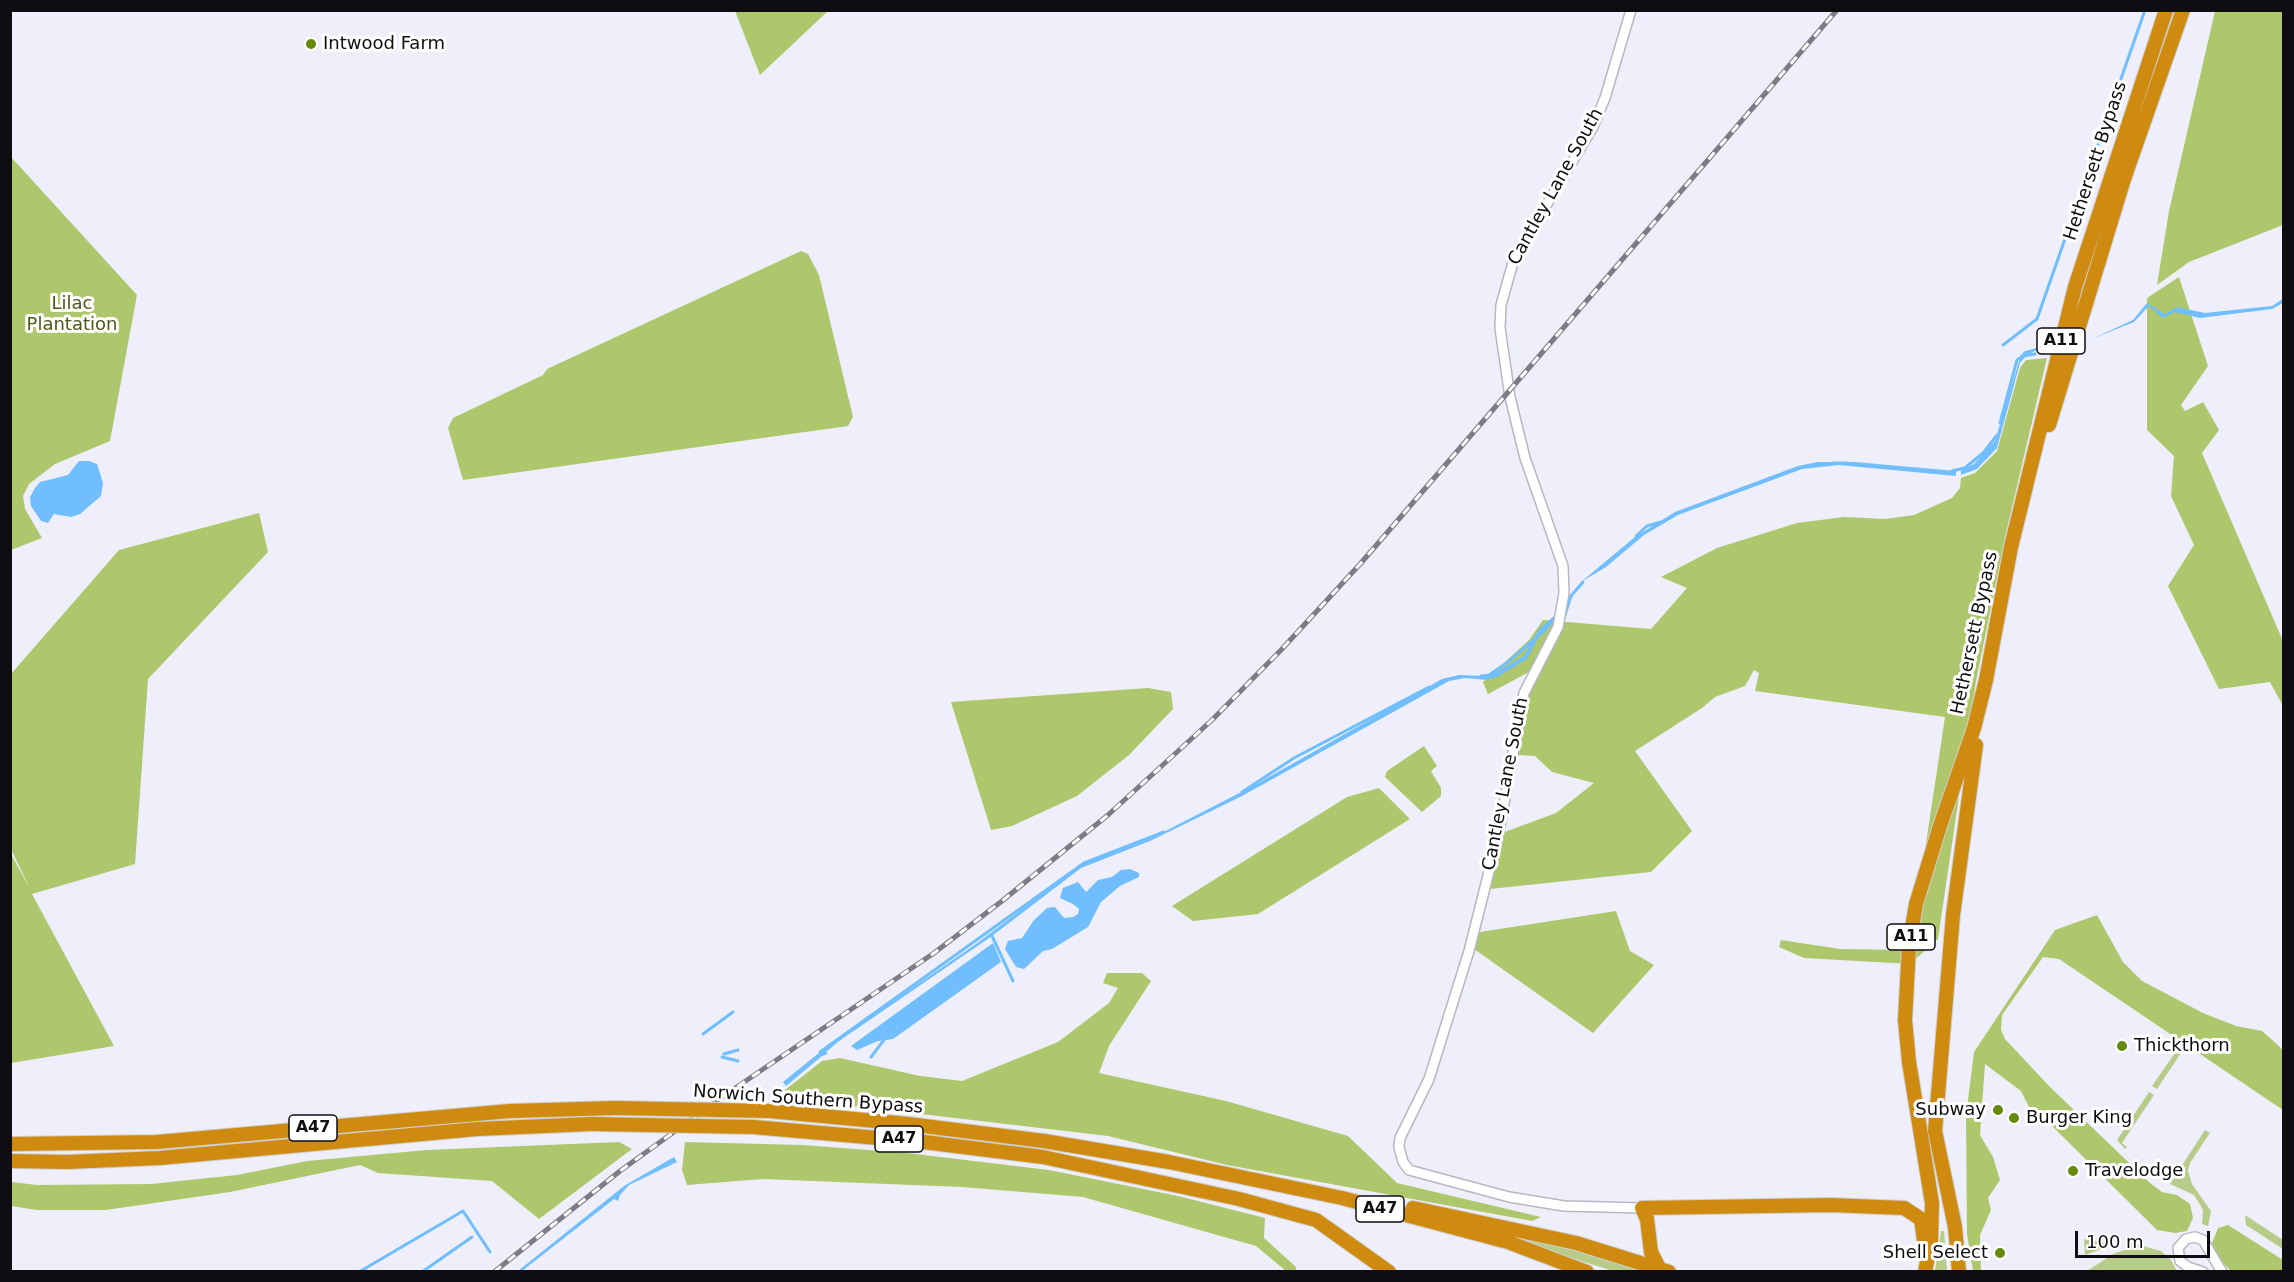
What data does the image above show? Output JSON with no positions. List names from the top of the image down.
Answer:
{
  "streets": {
    "highway": [
      "Hethersett Bypass",
      "A11",
      "Norwich Southern Bypass",
      "A47"
    ],
    "street": ["Cantley Lane South"]
  },
  "crossings": [
    ["Norwich Southern Bypass", "A47"]
  ],
  "parks": ["Lilac Plantation"],
  "places": [
    "Intwood Farm",
    "Thickthorn",
    "Subway",
    "Burger King",
    "Travelodge",
    "Shell Select"
  ],
  "scale_bar": "100 m"
}
